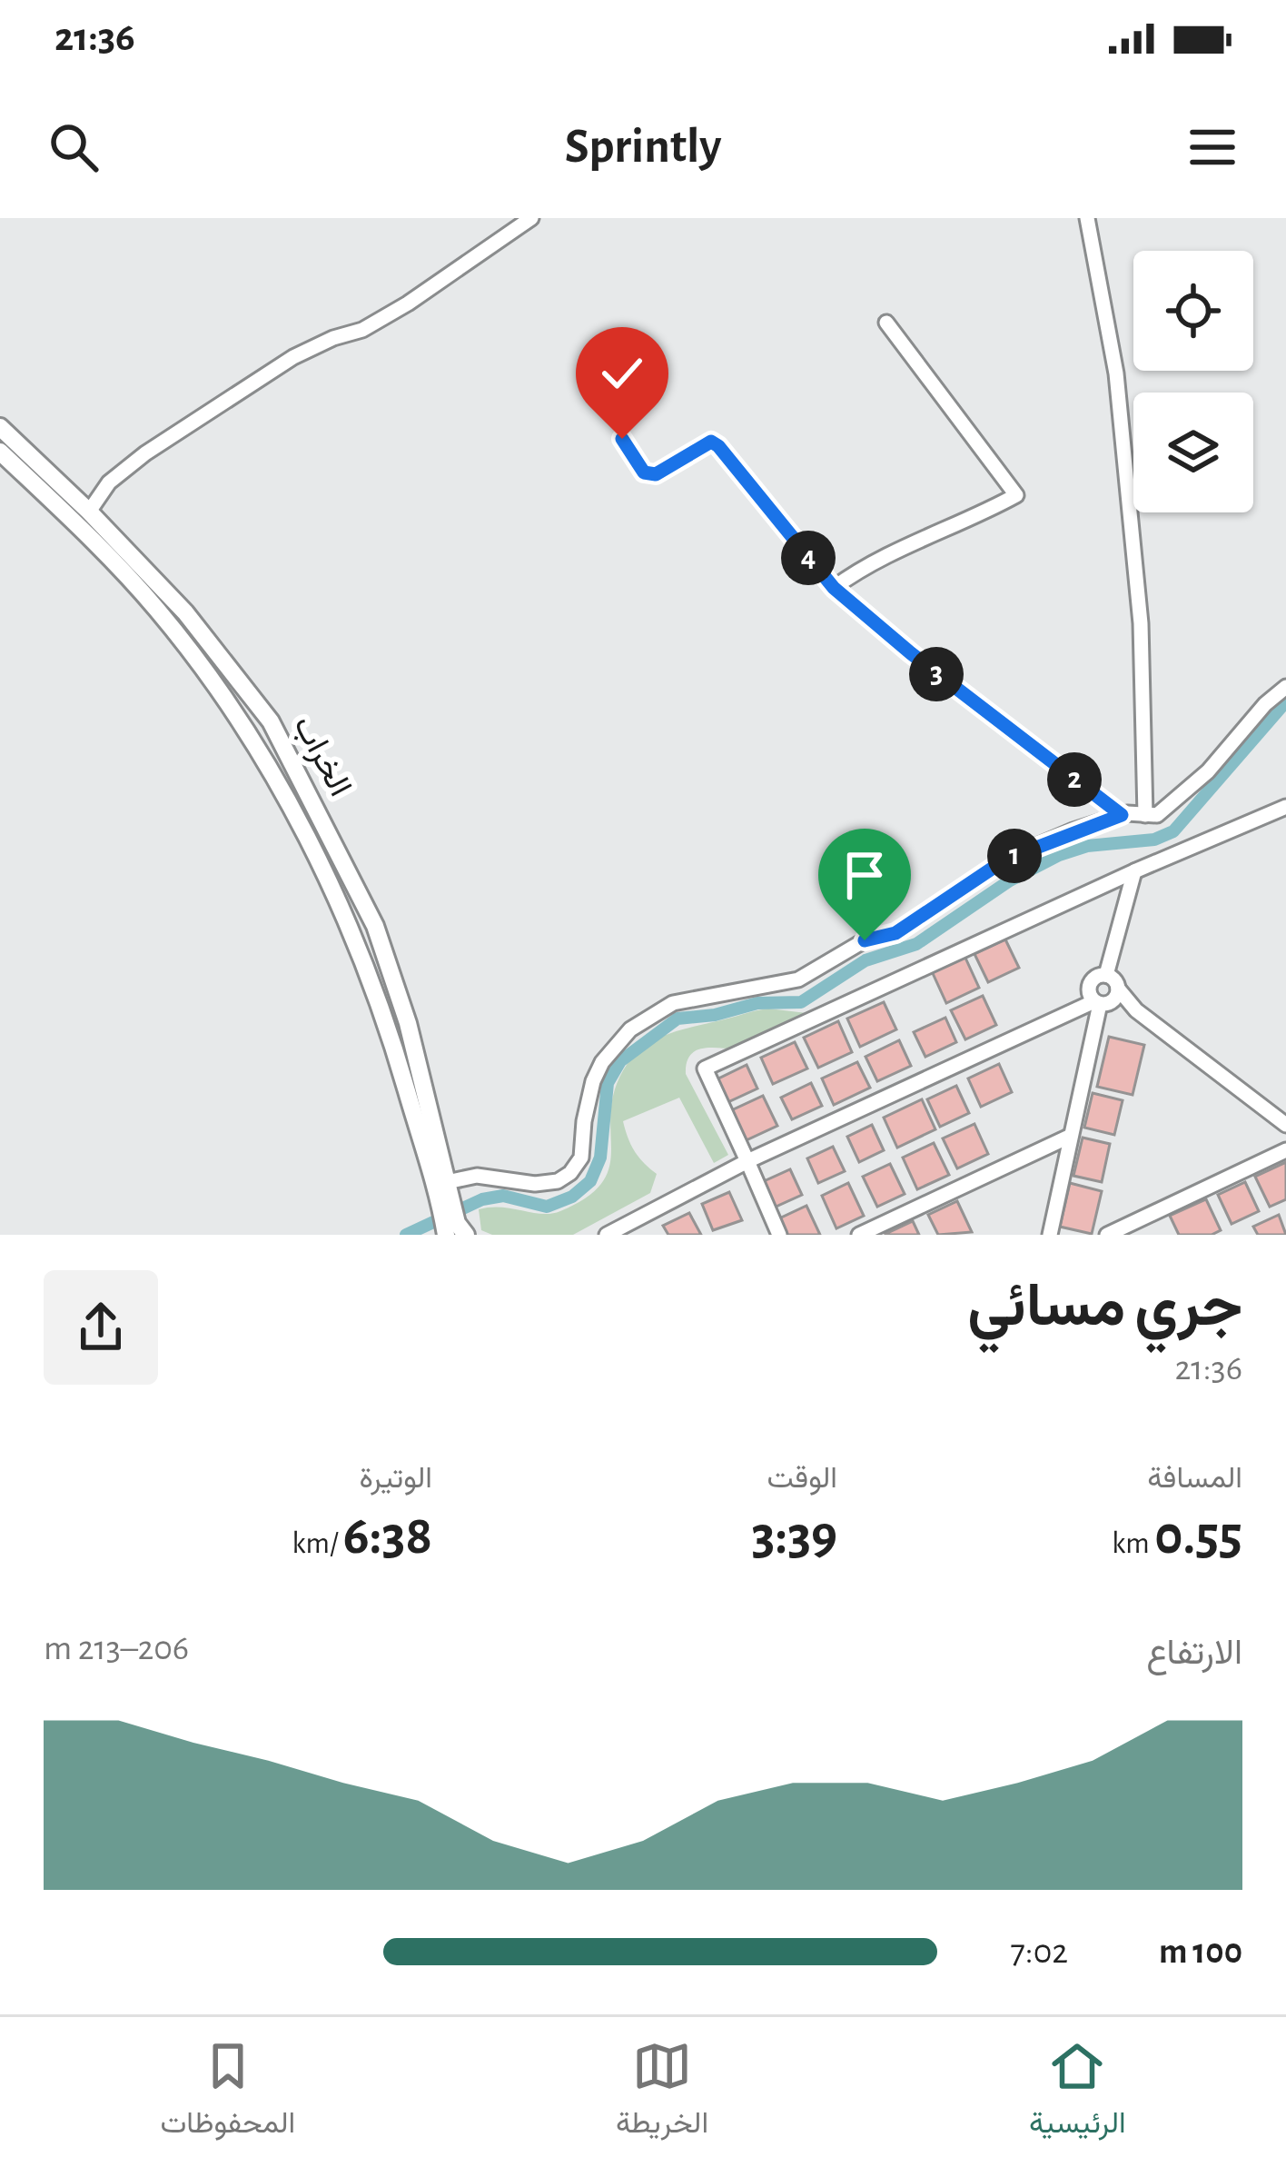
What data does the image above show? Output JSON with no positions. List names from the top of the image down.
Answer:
{
  "streets": {
    "main road": ["الخراب"]
  },
  "page": {
    "status": "21:36",
    "header": "Sprintly",
    "pins": [
      "4",
      "3",
      "2",
      "1"
    ],
    "heading": ["جري مسائي", "21:36"],
    "stats": [
      ["المسافة", "0.55 km"],
      ["الوقت", "3:39"],
      ["الوتيرة", "6:38 /km"]
    ],
    "chart": ["الارتفاع", "206–213 m"],
    "list": [
      {
        "name": "100 m",
        "note": "7:02"
      }
    ],
    "tabs": ["الرئيسية", "الخريطة", "المحفوظات"]
  }
}
